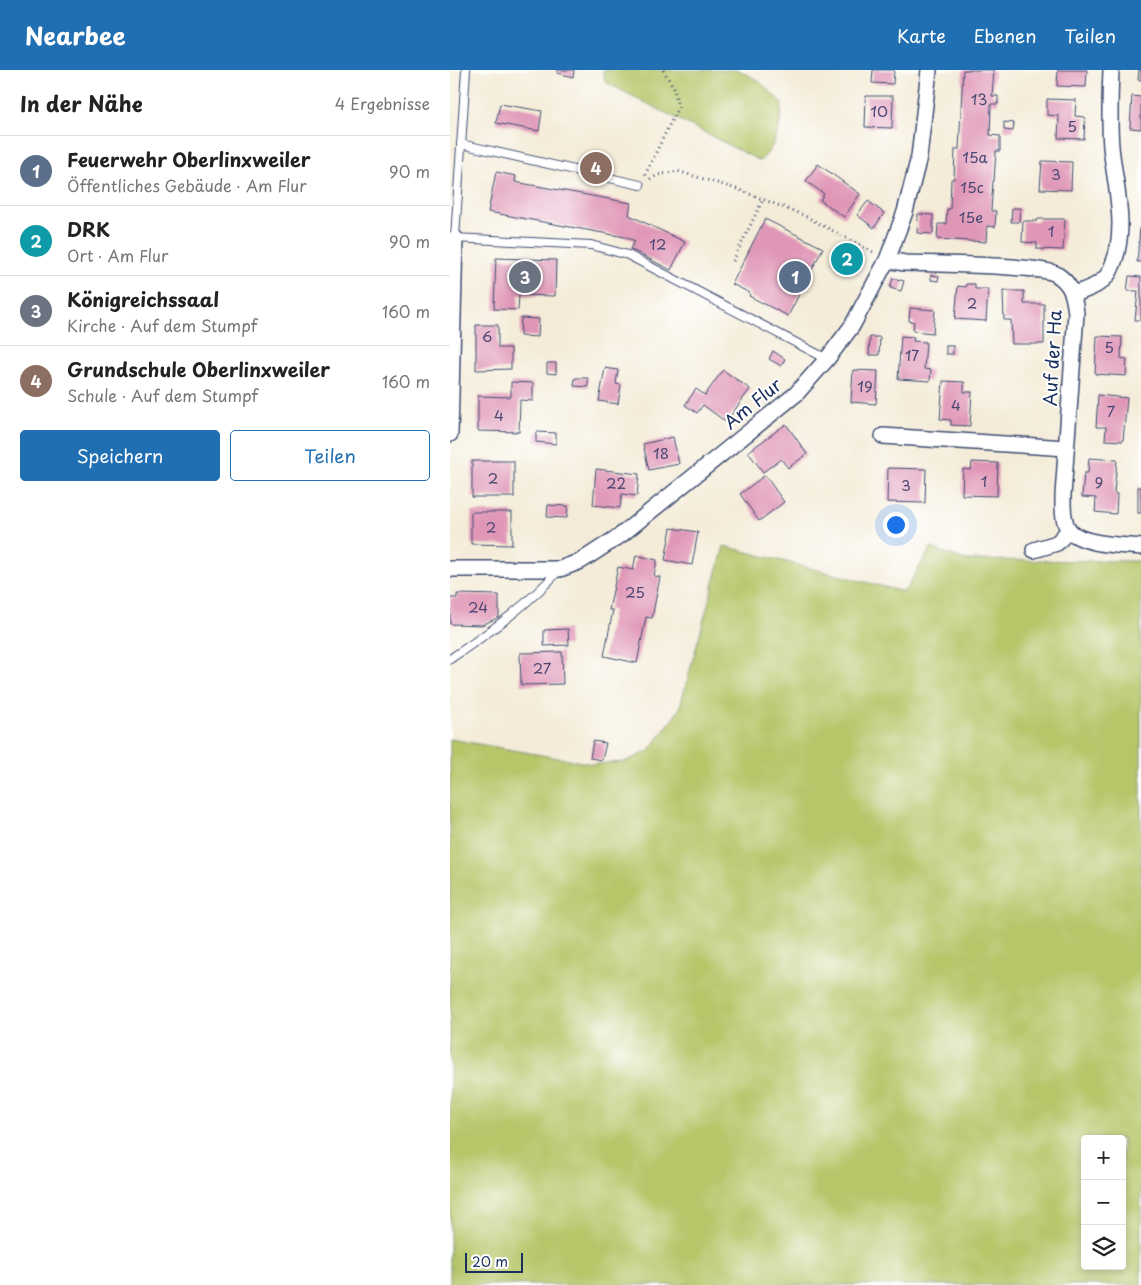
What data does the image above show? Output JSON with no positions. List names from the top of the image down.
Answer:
{
  "streets": {
    "street": ["Auf der Ha", "Am Flur"]
  },
  "crossings": [
    ["Auf der Ha", "Am Flur"]
  ],
  "house_numbers": [
    "13",
    "10",
    "5",
    "15a",
    "3",
    "15c",
    "15e",
    "1",
    "12",
    "2",
    "6",
    "5",
    "17",
    "19",
    "4",
    "7",
    "4",
    "18",
    "2",
    "1",
    "9",
    "22",
    "3",
    "2",
    "25",
    "24",
    "27"
  ],
  "scale_bar": "20 m",
  "page": {
    "header": "Nearbee",
    "nav": ["Karte", "Ebenen", "Teilen"],
    "heading": ["In der Nähe", "4 Ergebnisse"],
    "list": [
      {
        "mark": "1",
        "name": "Feuerwehr Oberlinxweiler",
        "note": "Öffentliches Gebäude · Am Flur",
        "value": "90 m"
      },
      {
        "mark": "2",
        "name": "DRK",
        "note": "Ort · Am Flur",
        "value": "90 m"
      },
      {
        "mark": "3",
        "name": "Königreichssaal",
        "note": "Kirche · Auf dem Stumpf",
        "value": "160 m"
      },
      {
        "mark": "4",
        "name": "Grundschule Oberlinxweiler",
        "note": "Schule · Auf dem Stumpf",
        "value": "160 m"
      }
    ],
    "pins": [
      "4",
      "2",
      "1",
      "3"
    ],
    "buttons": ["Speichern", "Teilen"],
    "map_buttons": ["+", "−"],
    "scale": "20 m"
  }
}
